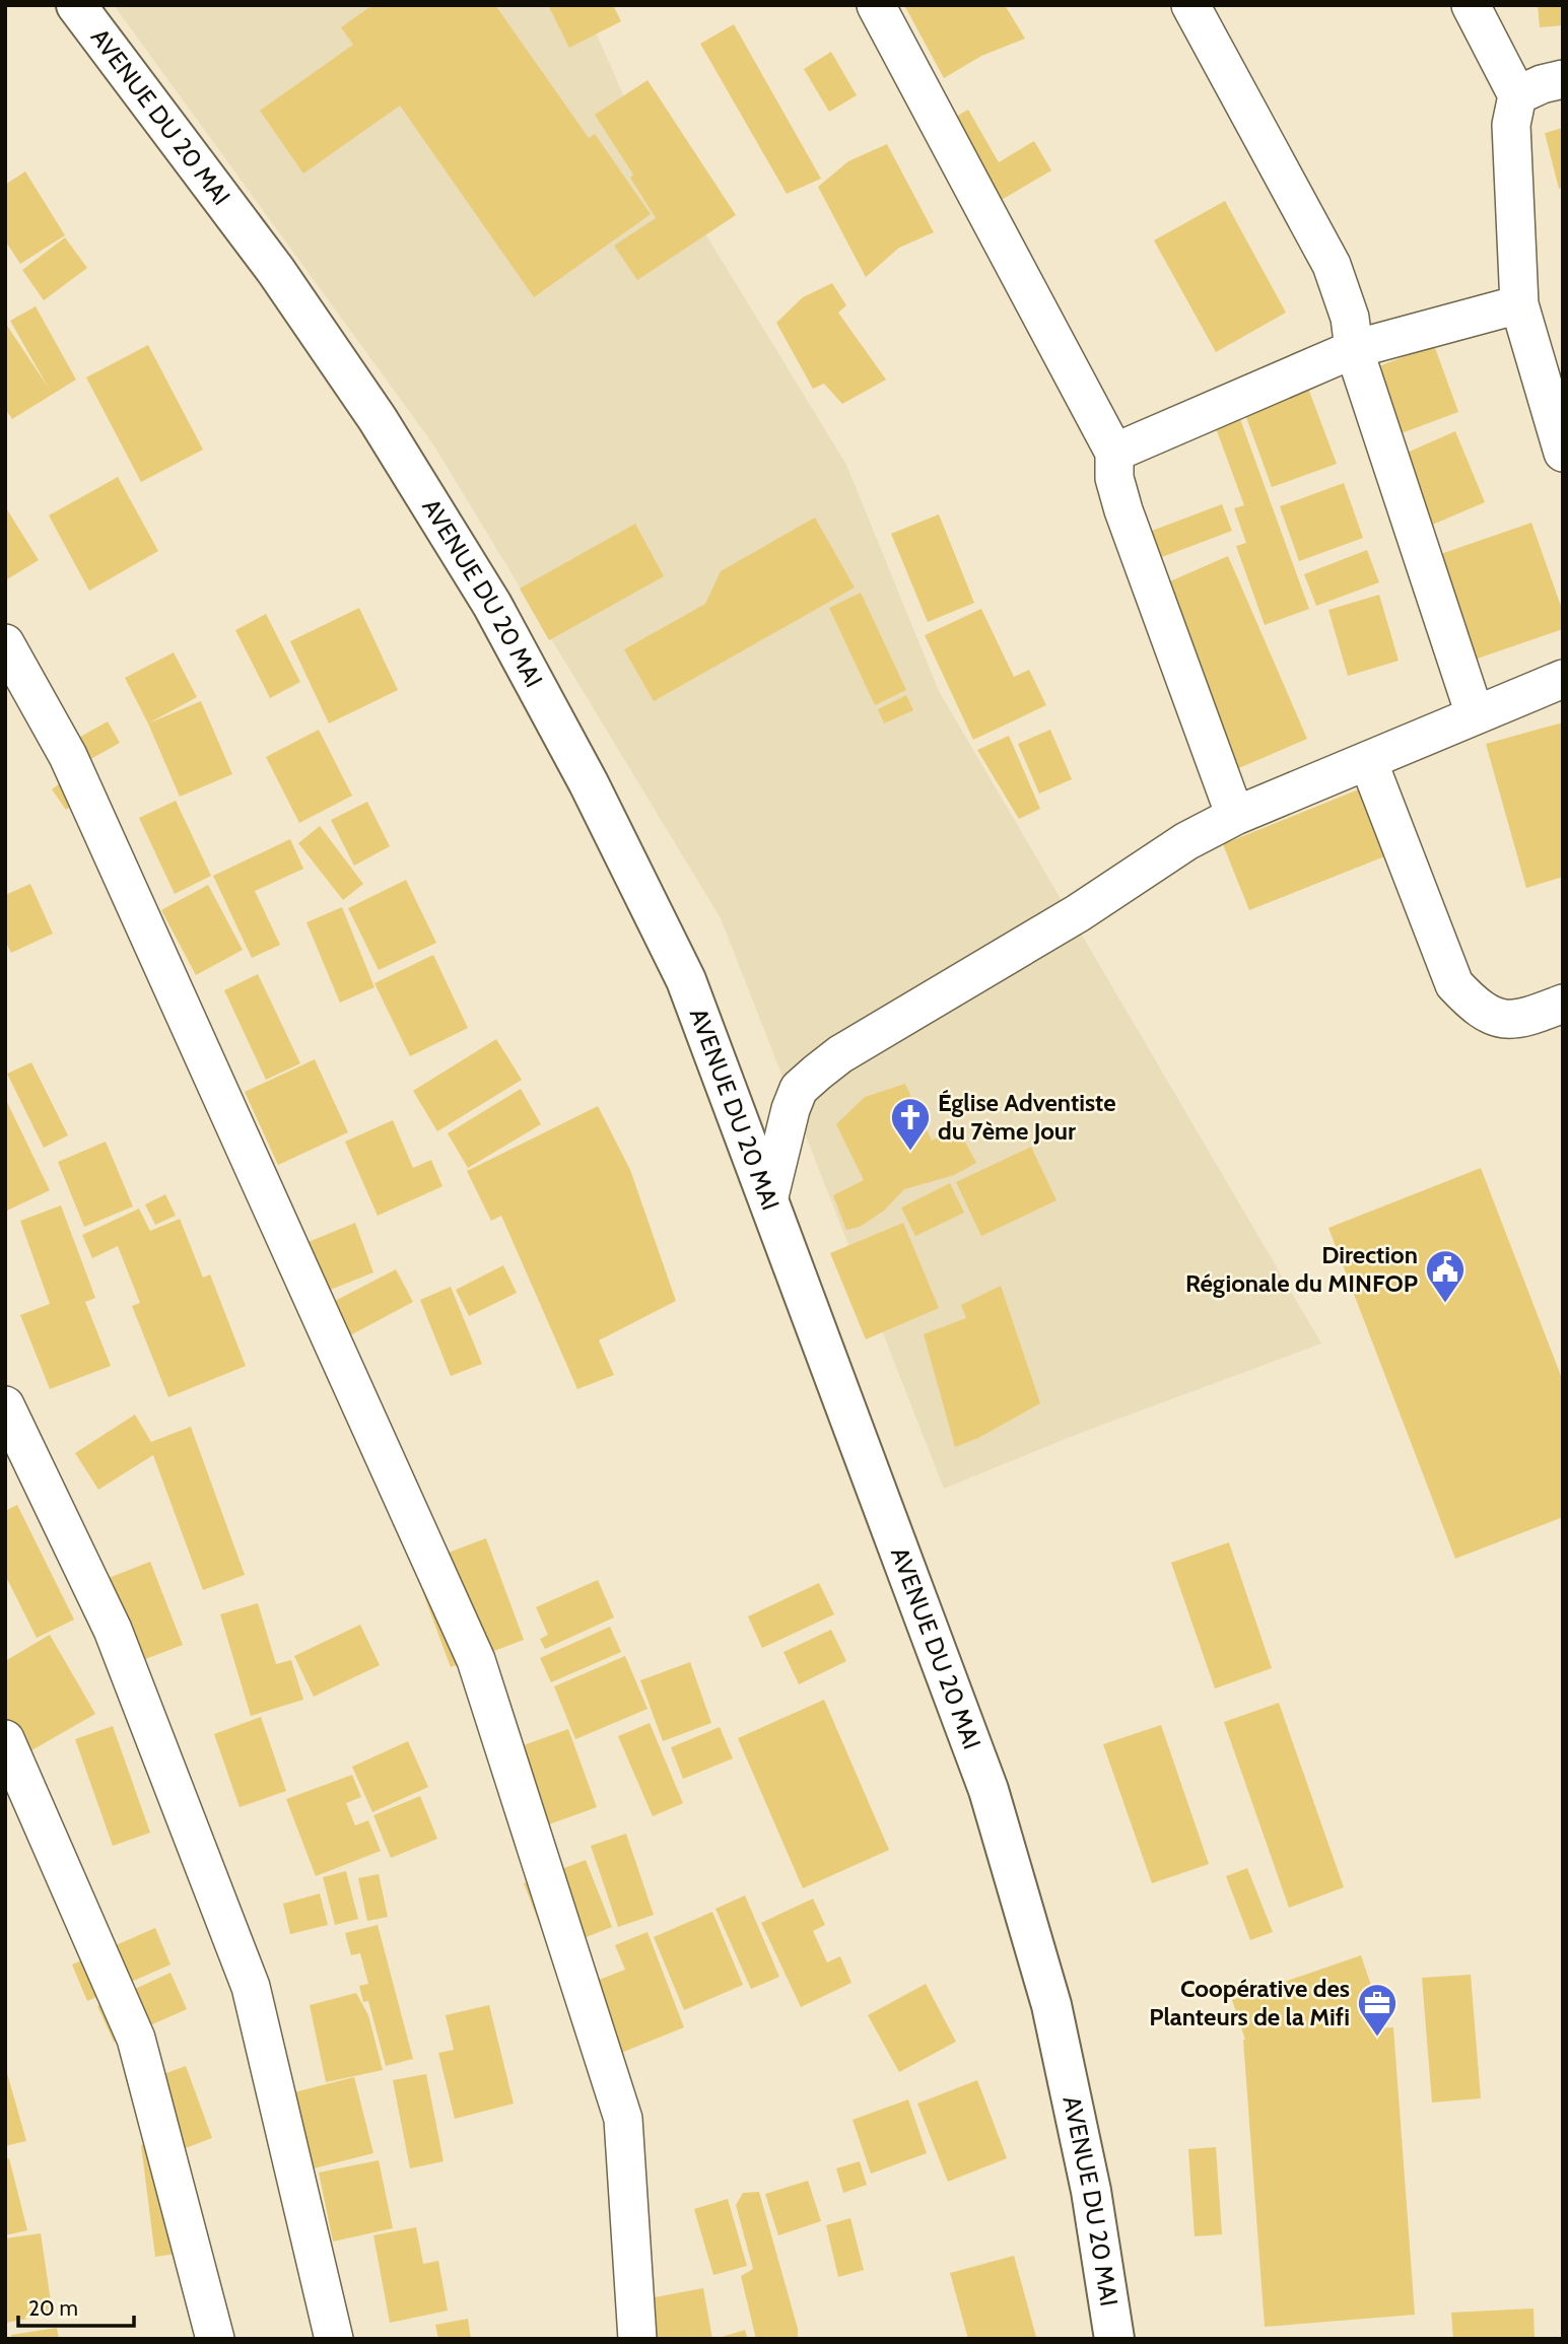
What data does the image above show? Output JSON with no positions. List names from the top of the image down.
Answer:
{
  "streets": {
    "main road": ["AVENUE DU 20 MAI"]
  },
  "places": {
    "church": ["Église Adventiste du 7ème Jour"],
    "public building": ["Direction Régionale du MINFOP"],
    "office": ["Coopérative des Planteurs de la Mifi"]
  },
  "scale_bar": "20 m"
}
